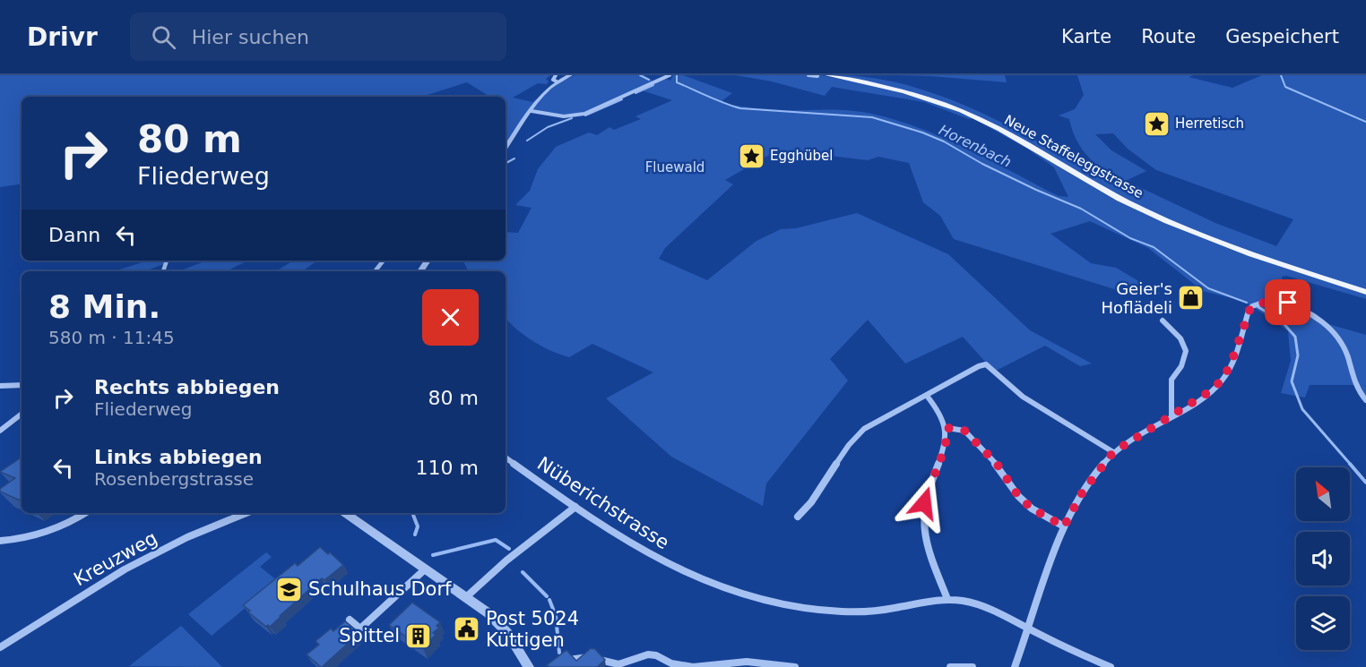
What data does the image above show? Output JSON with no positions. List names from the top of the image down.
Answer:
{
  "streets": {
    "main road": ["Neue Staffeleggstrasse"],
    "street": ["Nüberichstrasse", "Kreuzweg"]
  },
  "water": ["Horenbach"],
  "parks": ["Fluewald"],
  "places": {
    "place": ["Herretisch", "Egghübel"],
    "shop": ["Geier's Hoflädeli"],
    "school or university": ["Schulhaus Dorf"],
    "public building": ["Post 5024 Küttigen"],
    "building": ["Spittel"]
  },
  "north": "top left",
  "page": {
    "header": "Drivr",
    "search": "Hier suchen",
    "nav": ["Karte", "Route", "Gespeichert"],
    "turn": ["80 m", "Fliederweg"],
    "then": "Dann",
    "heading": ["8 Min.", "580 m · 11:45"],
    "list": [
      {
        "name": "Rechts abbiegen",
        "note": "Fliederweg",
        "value": "80 m"
      },
      {
        "name": "Links abbiegen",
        "note": "Rosenbergstrasse",
        "value": "110 m"
      }
    ]
  }
}
